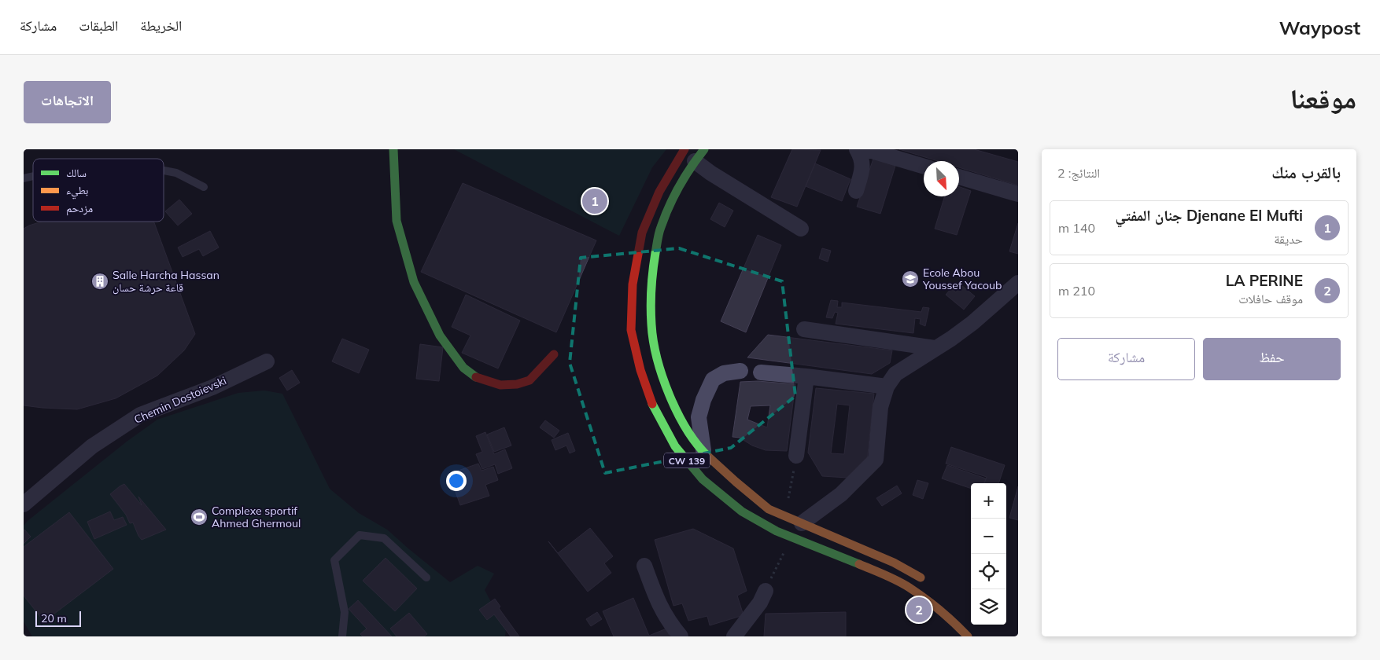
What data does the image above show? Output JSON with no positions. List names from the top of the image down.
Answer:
{
  "streets": {
    "main road": ["CW 139"],
    "street": ["Chemin Dostoievski"]
  },
  "places": {
    "school or university": ["Ecole Abou Youssef Yacoub"],
    "building": ["Salle Harcha Hassan قاعة حرشة حسان"],
    "sports": ["Complexe sportif Ahmed Ghermoul"]
  },
  "legend": ["سالك", "بطيء", "مزدحم"],
  "scale_bar": "20 m",
  "north": "bottom right",
  "page": {
    "header": "Waypost",
    "nav": ["الخريطة", "الطبقات", "مشاركة"],
    "title": "موقعنا",
    "buttons": [
      "الاتجاهات",
      ["حفظ", "مشاركة"]
    ],
    "heading": ["بالقرب منك", "النتائج: 2"],
    "pins": ["1", "2"],
    "list": [
      {
        "mark": "1",
        "name": "Djenane El Mufti جنان المفتي",
        "note": "حديقة",
        "value": "140 m"
      },
      {
        "mark": "2",
        "name": "LA PERINE",
        "note": "موقف حافلات",
        "value": "210 m"
      }
    ],
    "map_buttons": ["+", "−"],
    "scale": "20 m"
  }
}
